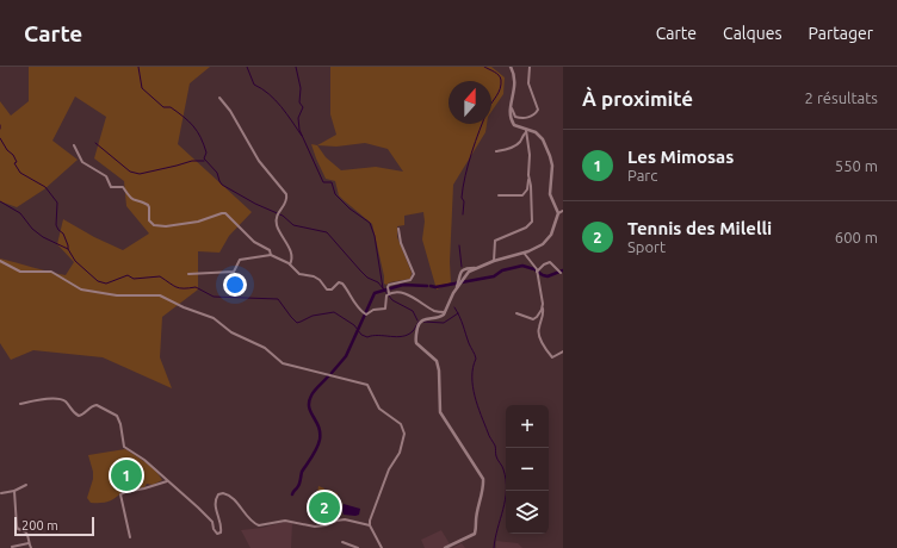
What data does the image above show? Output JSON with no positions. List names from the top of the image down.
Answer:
{
  "scale_bar": "200 m",
  "north": "top",
  "page": {
    "header": "Carte",
    "nav": ["Carte", "Calques", "Partager"],
    "heading": ["À proximité", "2 résultats"],
    "list": [
      {
        "mark": "1",
        "name": "Les Mimosas",
        "note": "Parc",
        "value": "550 m"
      },
      {
        "mark": "2",
        "name": "Tennis des Milelli",
        "note": "Sport",
        "value": "600 m"
      }
    ],
    "map_buttons": ["+", "−"],
    "pins": ["1", "2"],
    "scale": "200 m"
  }
}
